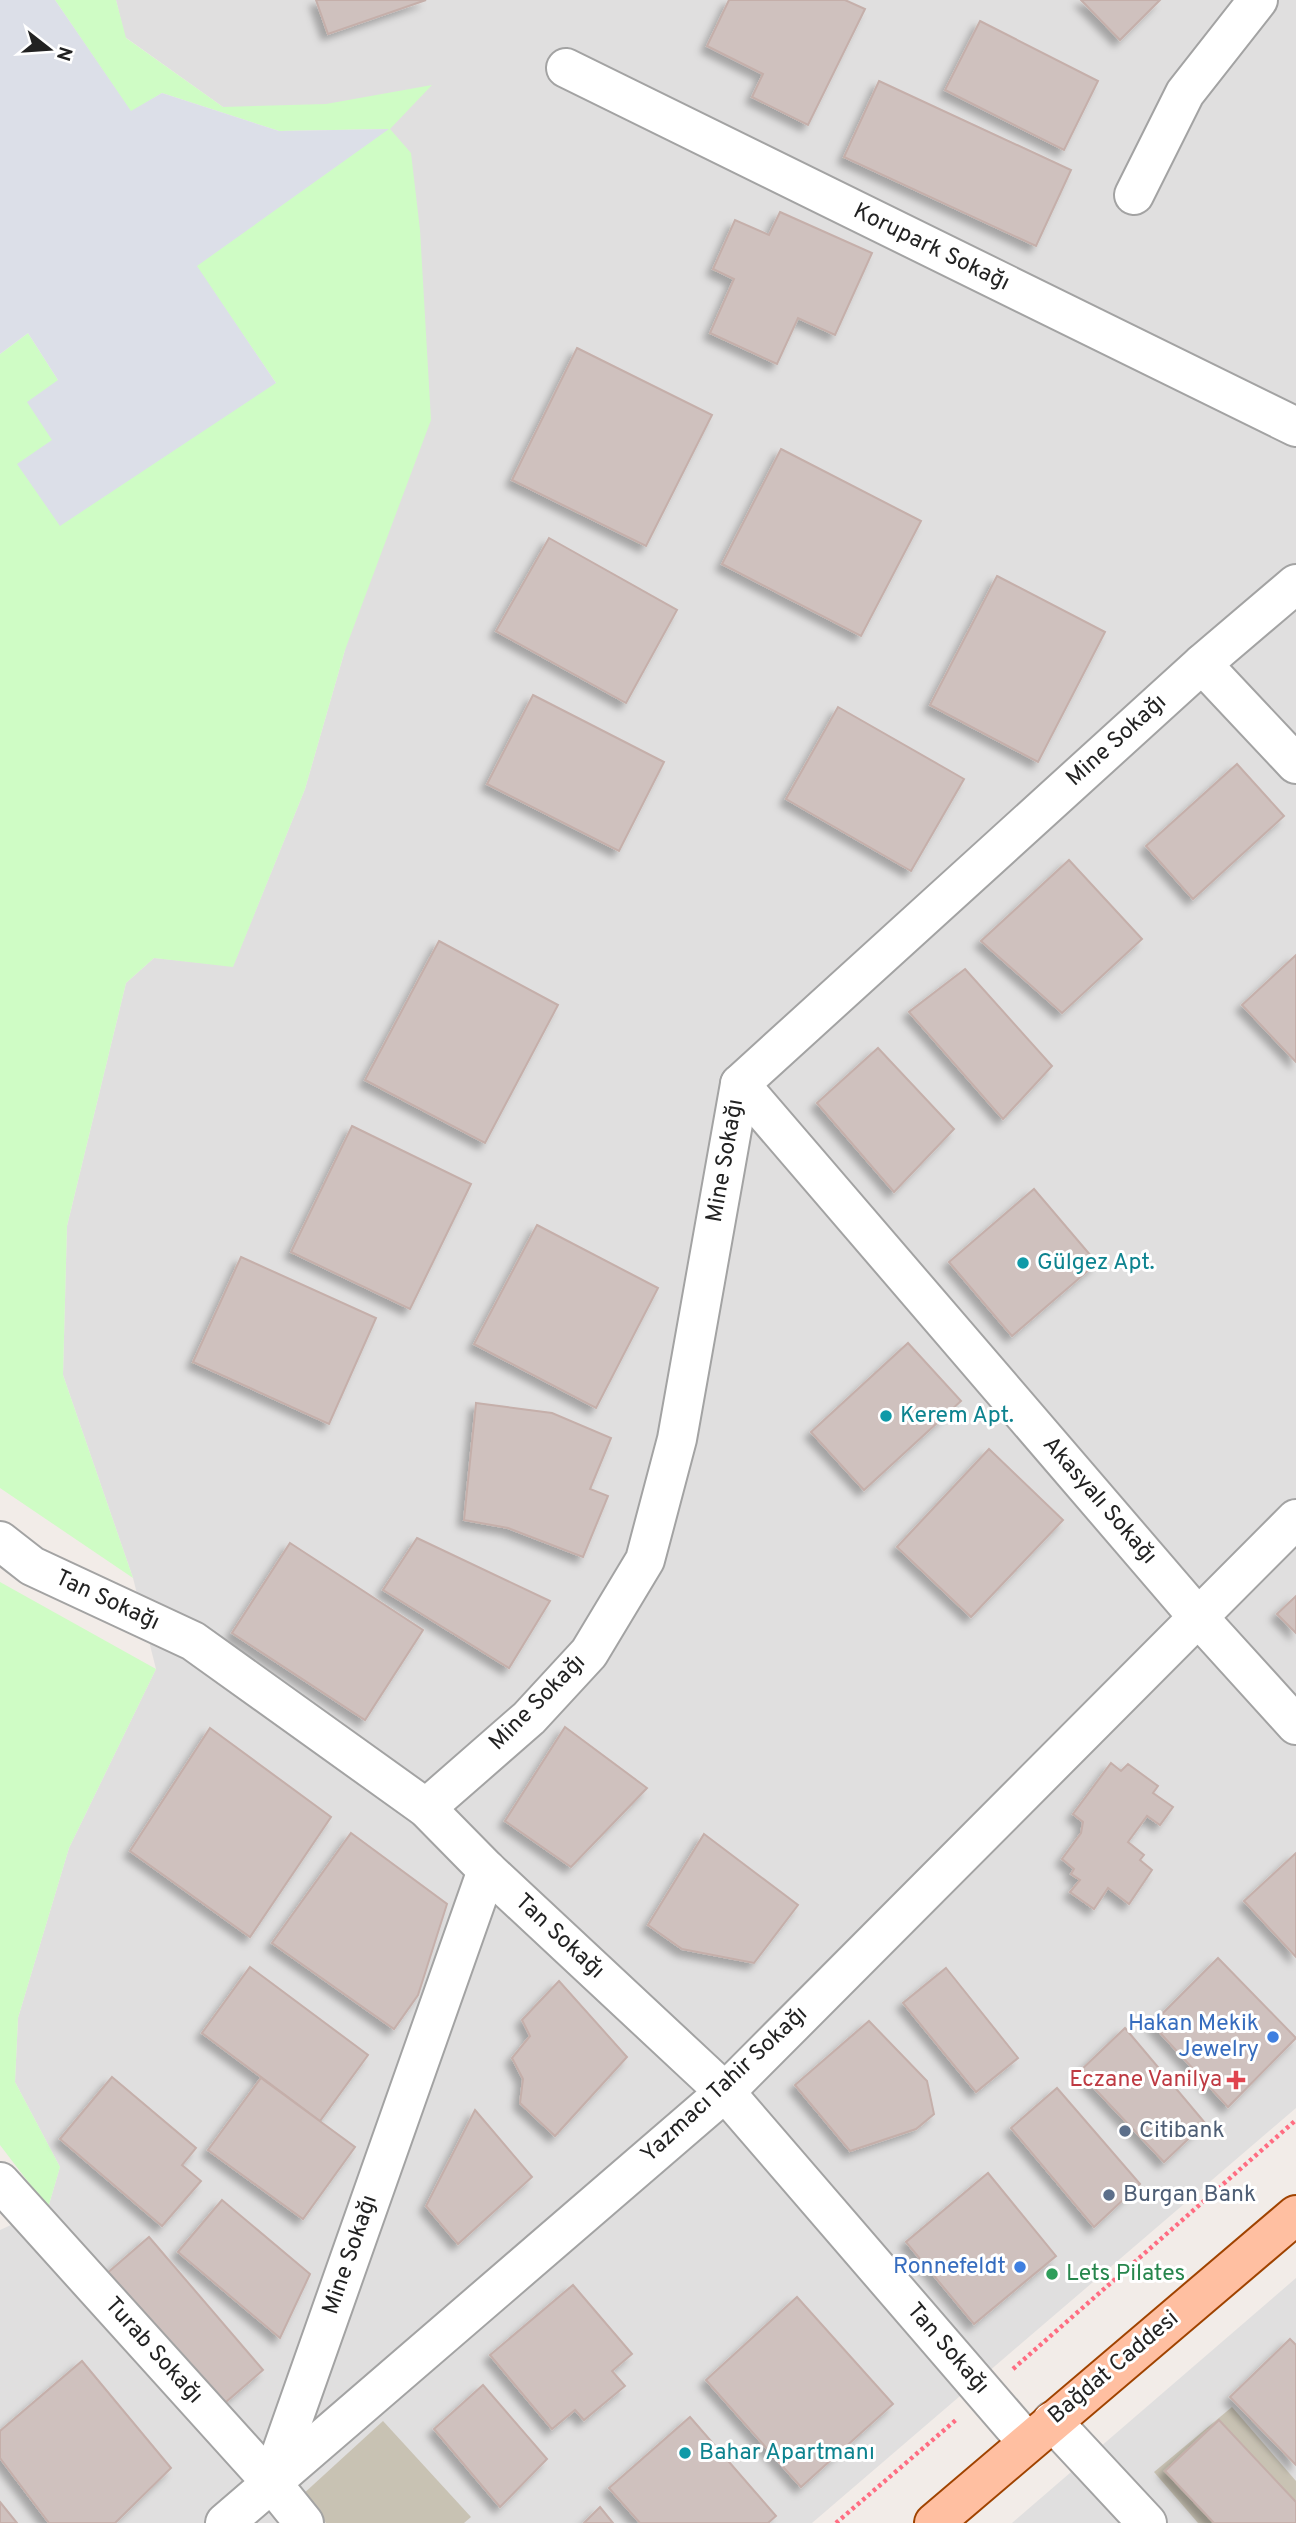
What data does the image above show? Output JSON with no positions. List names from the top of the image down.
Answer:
{
  "streets": {
    "main road": ["Bağdat Caddesi"],
    "street": [
      "Korupark Sokağı",
      "Mine Sokağı",
      "Akasyalı Sokağı",
      "Tan Sokağı",
      "Yazmacı Tahir Sokağı",
      "Turab Sokağı"
    ]
  },
  "crossings": [
    ["Mine Sokağı", "Akasyalı Sokağı"],
    ["Mine Sokağı", "Tan Sokağı"],
    ["Mine Sokağı", "Yazmacı Tahir Sokağı"],
    ["Mine Sokağı", "Turab Sokağı"],
    ["Akasyalı Sokağı", "Yazmacı Tahir Sokağı"],
    ["Tan Sokağı", "Yazmacı Tahir Sokağı"],
    ["Tan Sokağı", "Bağdat Caddesi"],
    ["Yazmacı Tahir Sokağı", "Turab Sokağı"]
  ],
  "places": {
    "other": [
      "Gülgez Apt.",
      "Kerem Apt.",
      "Hakan Mekik Jewelry",
      "Citibank",
      "Burgan Bank",
      "Ronnefeldt",
      "Lets Pilates",
      "Bahar Apartmanı"
    ],
    "health": ["Eczane Vanilya"]
  },
  "north": "right"
}
